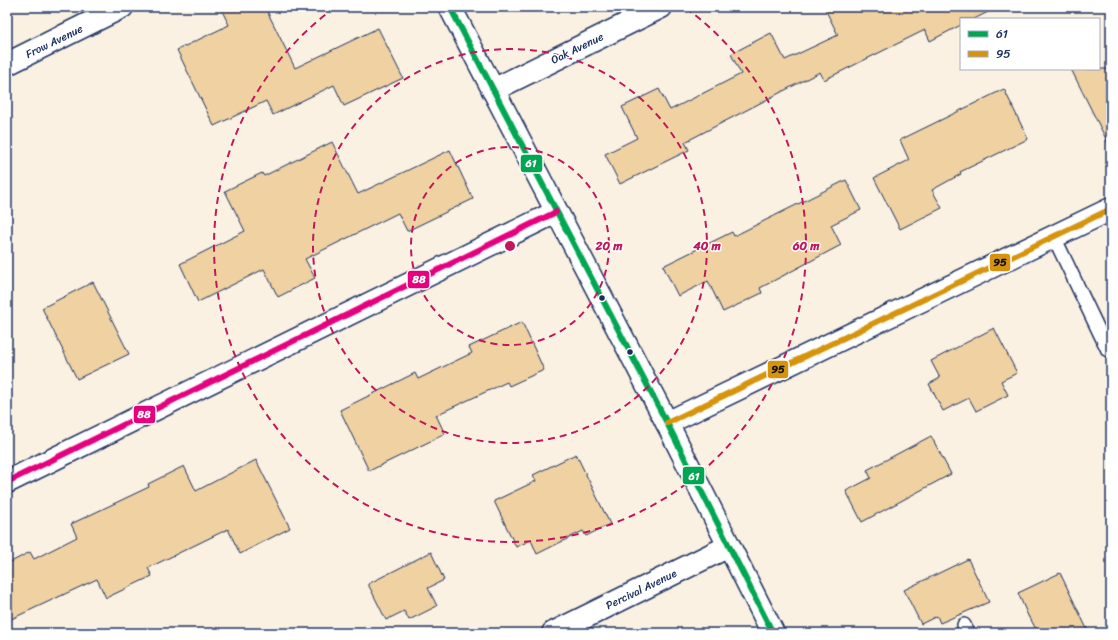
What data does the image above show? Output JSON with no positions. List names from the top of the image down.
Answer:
{
  "streets": {
    "street": ["Frow Avenue", "Oak Avenue", "Percival Avenue"]
  },
  "lines": ["transit line 61", "transit line 95", "transit line 88"],
  "legend": ["61", "95"],
  "rings": ["20 m", "40 m", "60 m"]
}
